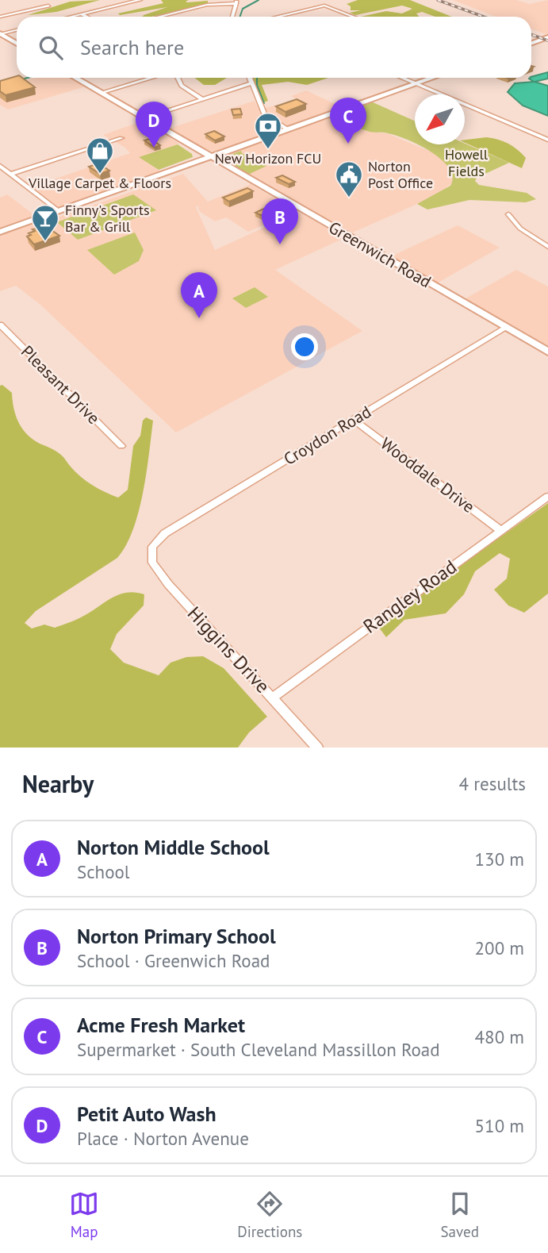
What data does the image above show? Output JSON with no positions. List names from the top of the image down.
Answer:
{
  "streets": {
    "main road": ["Greenwich Road"],
    "street": [
      "Pleasant Drive",
      "Croydon Road",
      "Wooddale Drive",
      "Rangley Road",
      "Higgins Drive"
    ]
  },
  "crossings": [
    ["Greenwich Road", "Croydon Road"],
    ["Croydon Road", "Wooddale Drive"],
    ["Croydon Road", "Higgins Drive"],
    ["Wooddale Drive", "Rangley Road"],
    ["Rangley Road", "Higgins Drive"]
  ],
  "parks": ["Howell Fields"],
  "places": {
    "bank": ["New Horizon FCU"],
    "shop": ["Village Carpet & Floors"],
    "public building": ["Norton Post Office"],
    "bar": ["Finny's Sports Bar & Grill"]
  },
  "north": "bottom left",
  "page": {
    "search": "Search here",
    "pins": [
      "C",
      "D",
      "B",
      "A"
    ],
    "heading": ["Nearby", "4 results"],
    "list": [
      {
        "mark": "A",
        "name": "Norton Middle School",
        "note": "School",
        "value": "130 m"
      },
      {
        "mark": "B",
        "name": "Norton Primary School",
        "note": "School · Greenwich Road",
        "value": "200 m"
      },
      {
        "mark": "C",
        "name": "Acme Fresh Market",
        "note": "Supermarket · South Cleveland Massillon Road",
        "value": "480 m"
      },
      {
        "mark": "D",
        "name": "Petit Auto Wash",
        "note": "Place · Norton Avenue",
        "value": "510 m"
      }
    ],
    "nav": ["Map", "Directions", "Saved"]
  }
}
